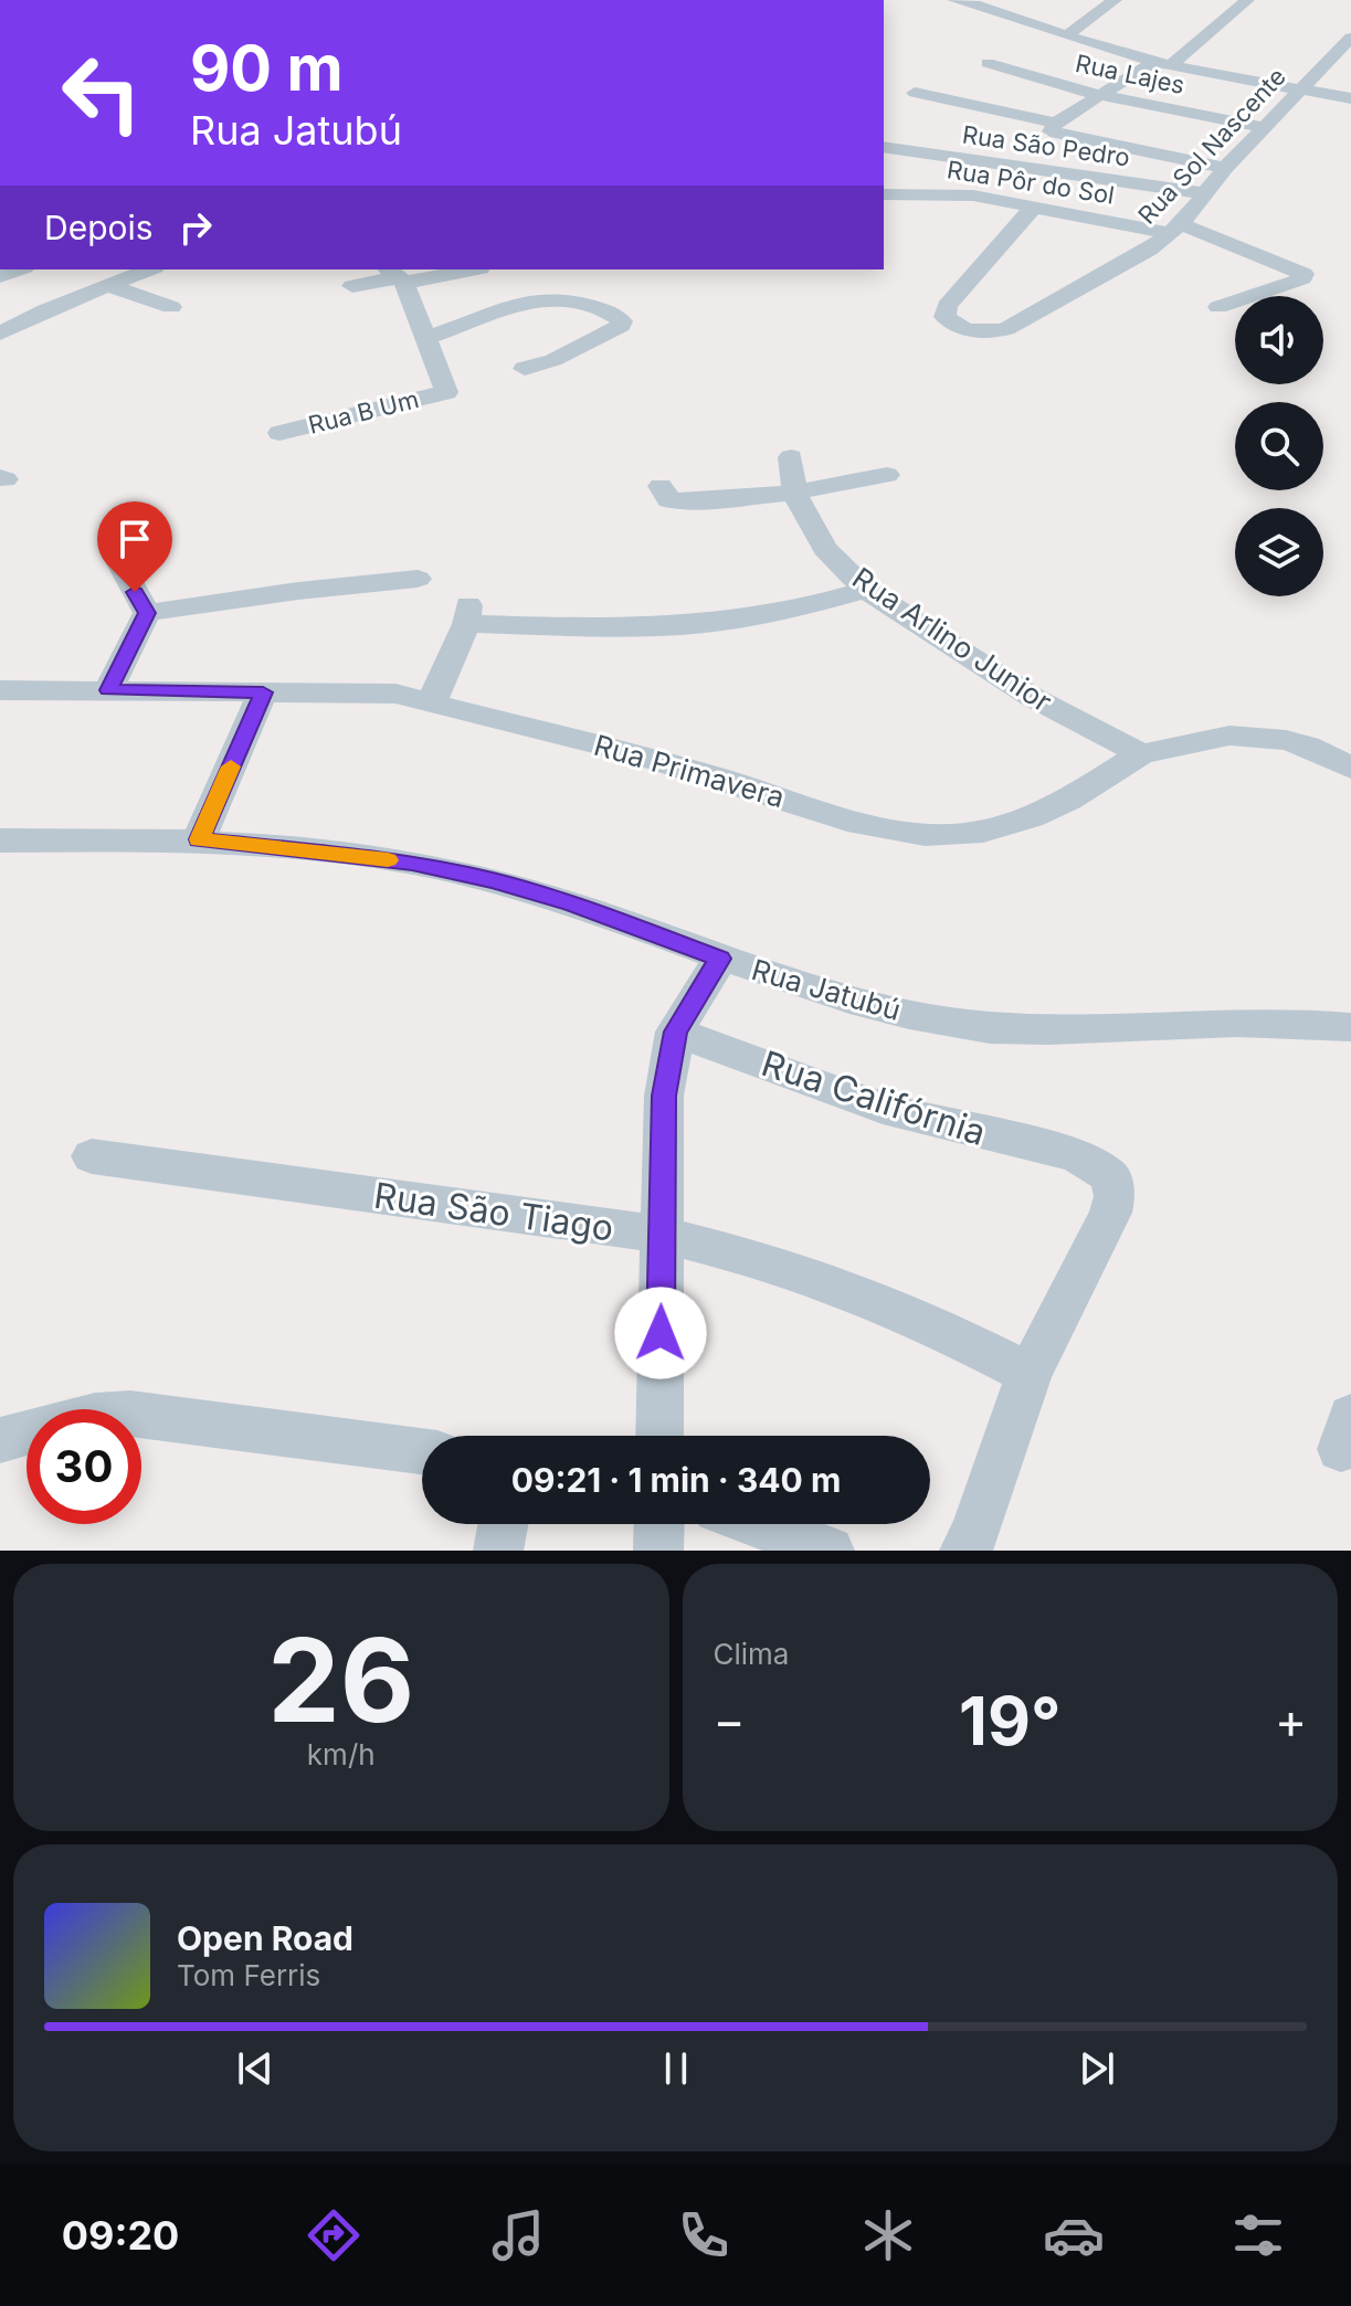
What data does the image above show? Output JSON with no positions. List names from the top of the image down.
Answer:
{
  "streets": {
    "street": [
      "Rua Lajes",
      "Rua São Pedro",
      "Rua Sol Nascente",
      "Rua Pôr do Sol",
      "Rua B Um",
      "Rua Arlino Junior",
      "Rua Primavera",
      "Rua Jatubú",
      "Rua Califórnia",
      "Rua São Tiago"
    ]
  },
  "crossings": [
    ["Rua Lajes", "Rua Sol Nascente"],
    ["Rua São Pedro", "Rua Sol Nascente"],
    ["Rua Sol Nascente", "Rua Pôr do Sol"],
    ["Rua Arlino Junior", "Rua Primavera"],
    ["Rua Califórnia", "Rua São Tiago"]
  ],
  "page": {
    "turn": ["90 m", "Rua Jatubú"],
    "then": "Depois",
    "limit": "30",
    "trip": "09:21 · 1 min · 340 m",
    "tile": [
      ["26", "km/h"],
      "Clima"
    ],
    "heat": ["−", "19°", "+"],
    "song": ["Open Road", "Tom Ferris"],
    "tabs": "09:20"
  }
}
